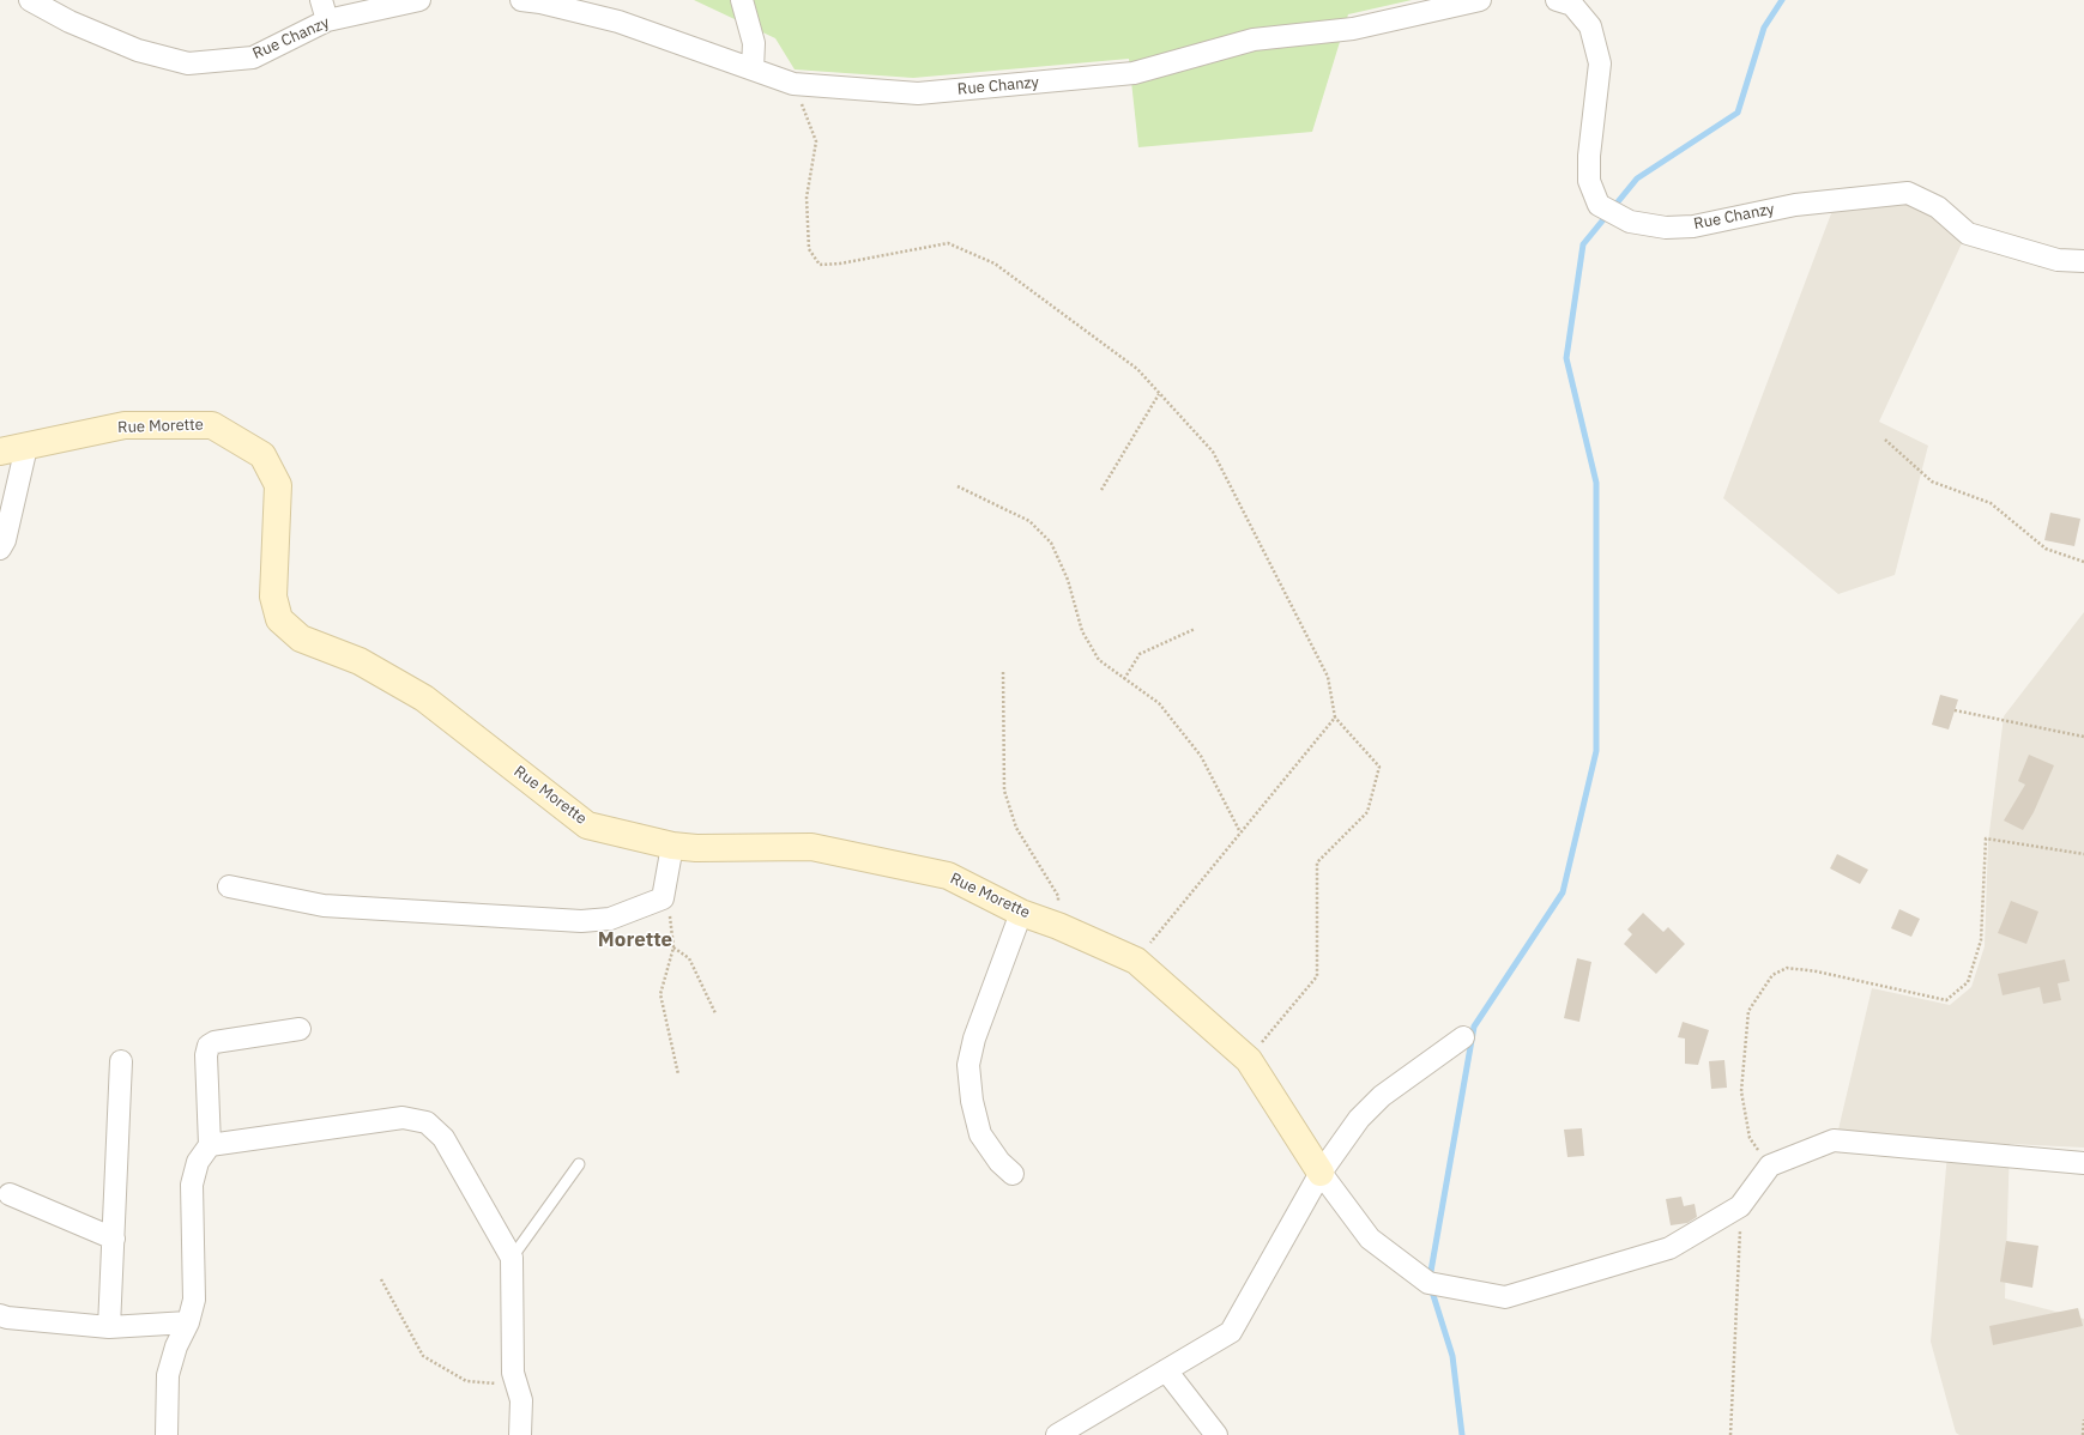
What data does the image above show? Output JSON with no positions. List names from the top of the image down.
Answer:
{
  "streets": {
    "street": ["Rue Chanzy", "Rue Morette"]
  },
  "districts": ["Morette"]
}
